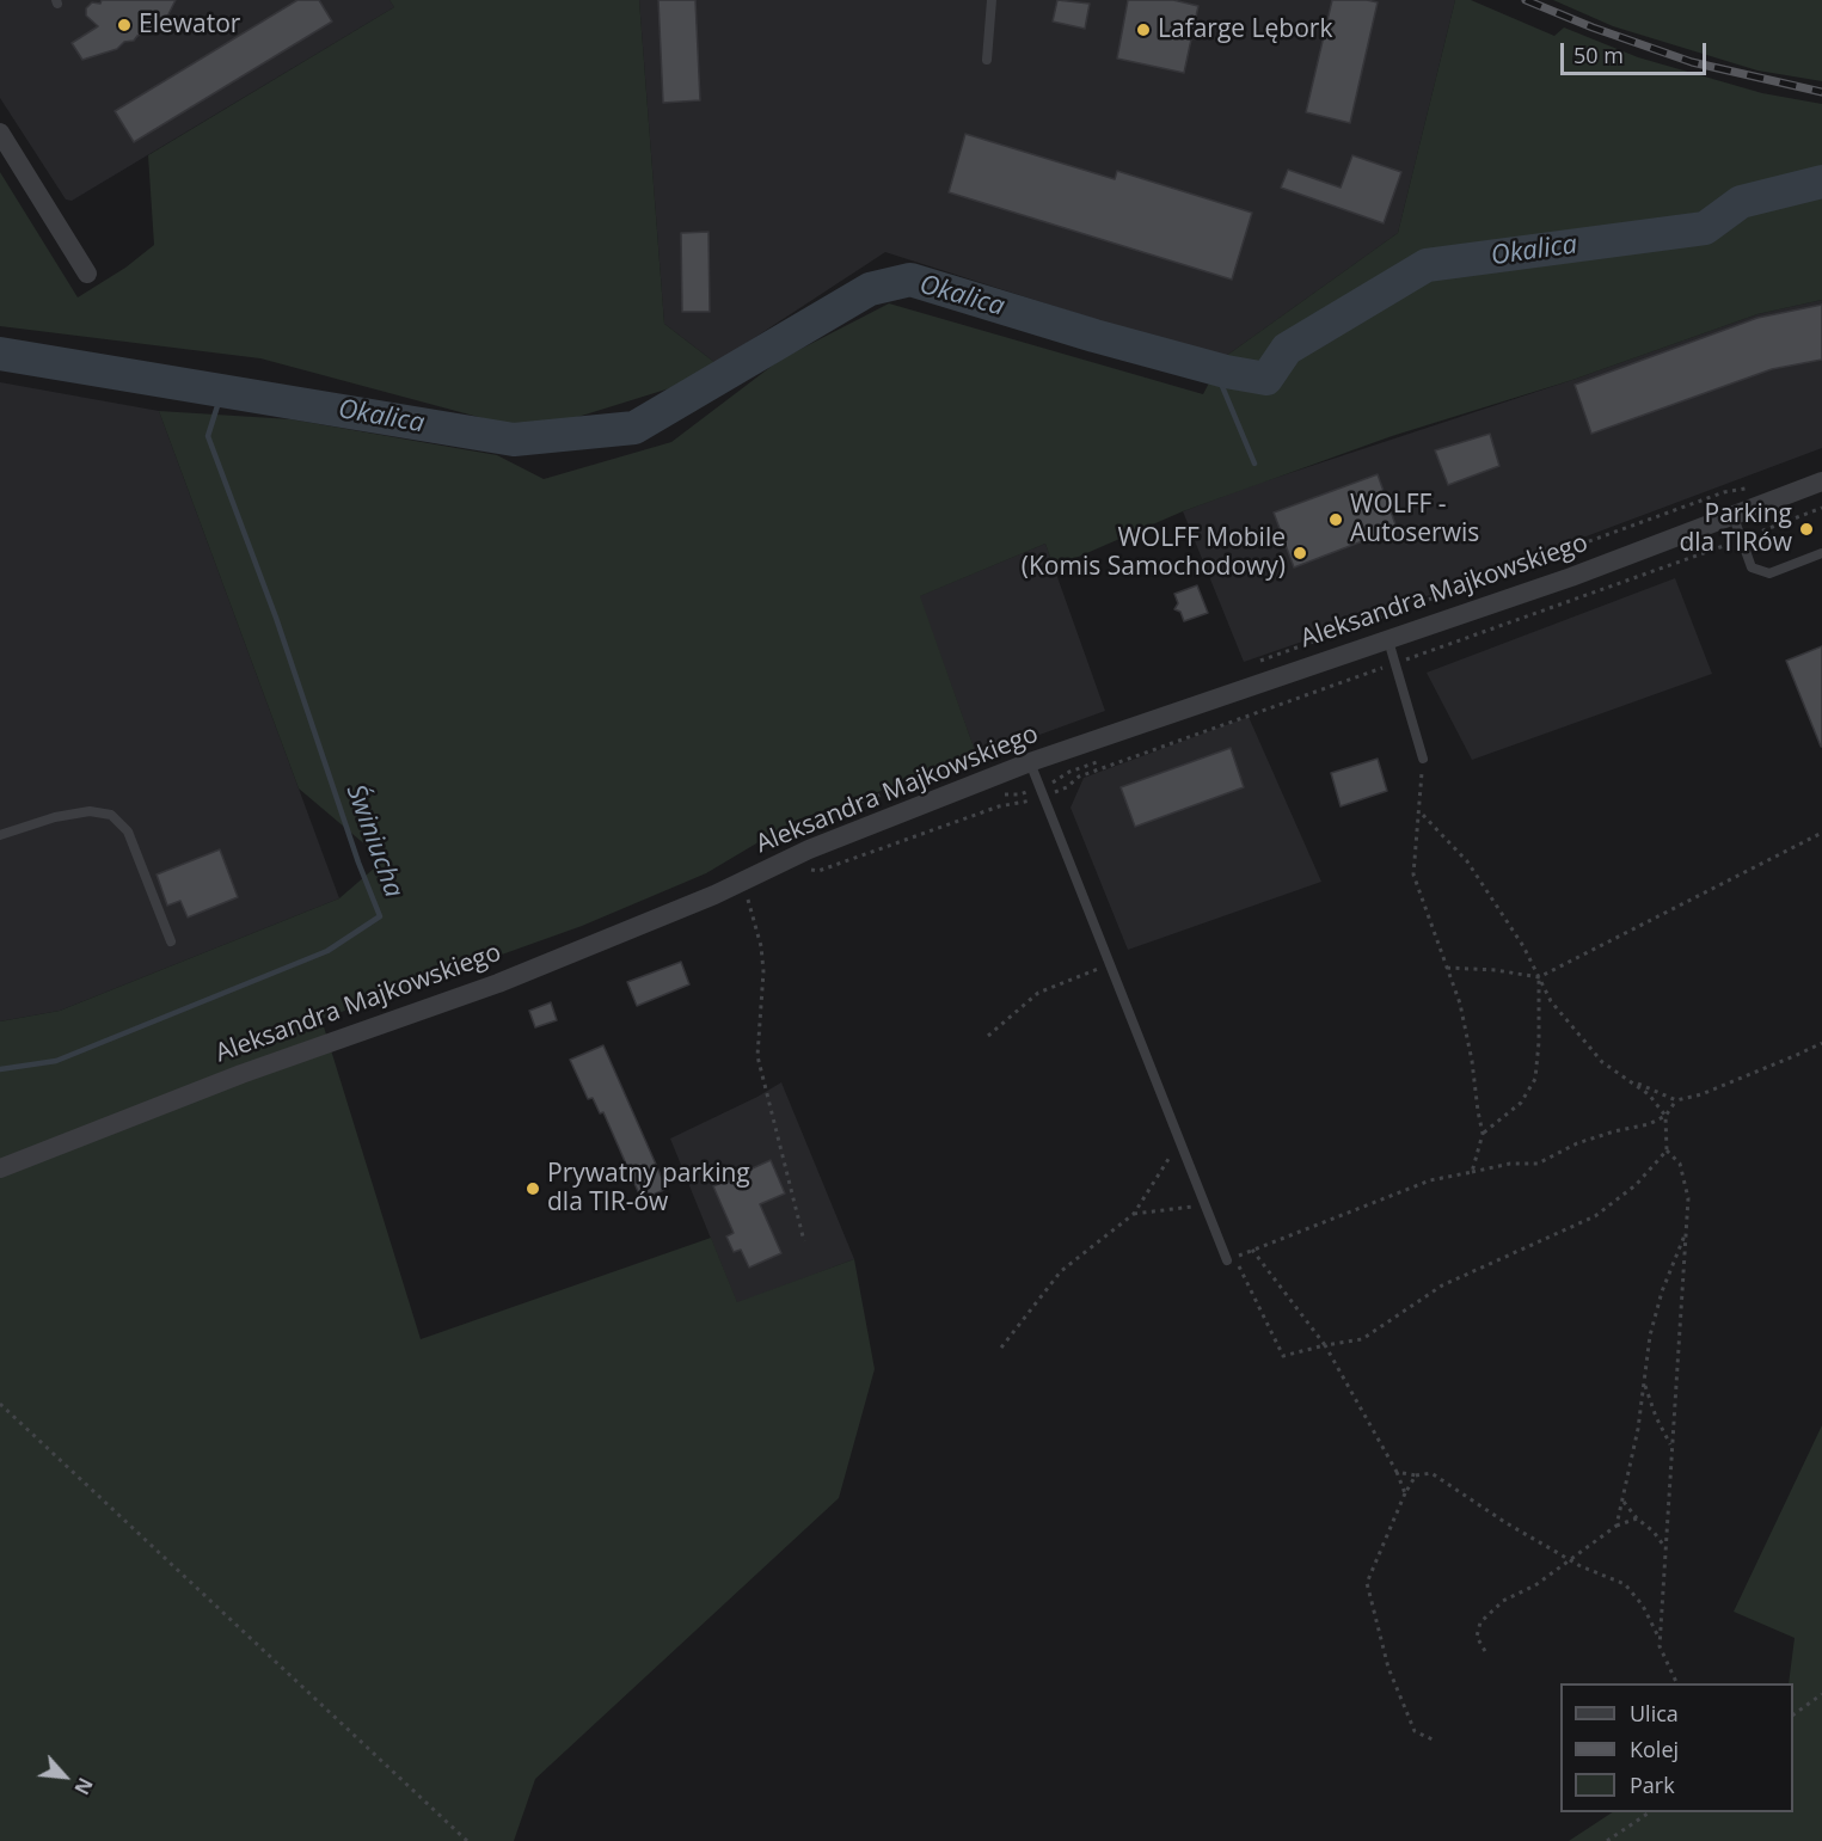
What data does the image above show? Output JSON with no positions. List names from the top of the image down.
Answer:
{
  "streets": {
    "street": ["Aleksandra Majkowskiego"]
  },
  "water": ["Okalica", "Świniucha"],
  "places": [
    "Elewator",
    "Lafarge Lębork",
    "WOLFF - Autoserwis",
    "Parking dla TIRów",
    "WOLFF Mobile (Komis Samochodowy)",
    "Prywatny parking dla TIR-ów"
  ],
  "legend": ["Ulica", "Kolej", "Park"],
  "scale_bar": "50 m",
  "north": "bottom right"
}
